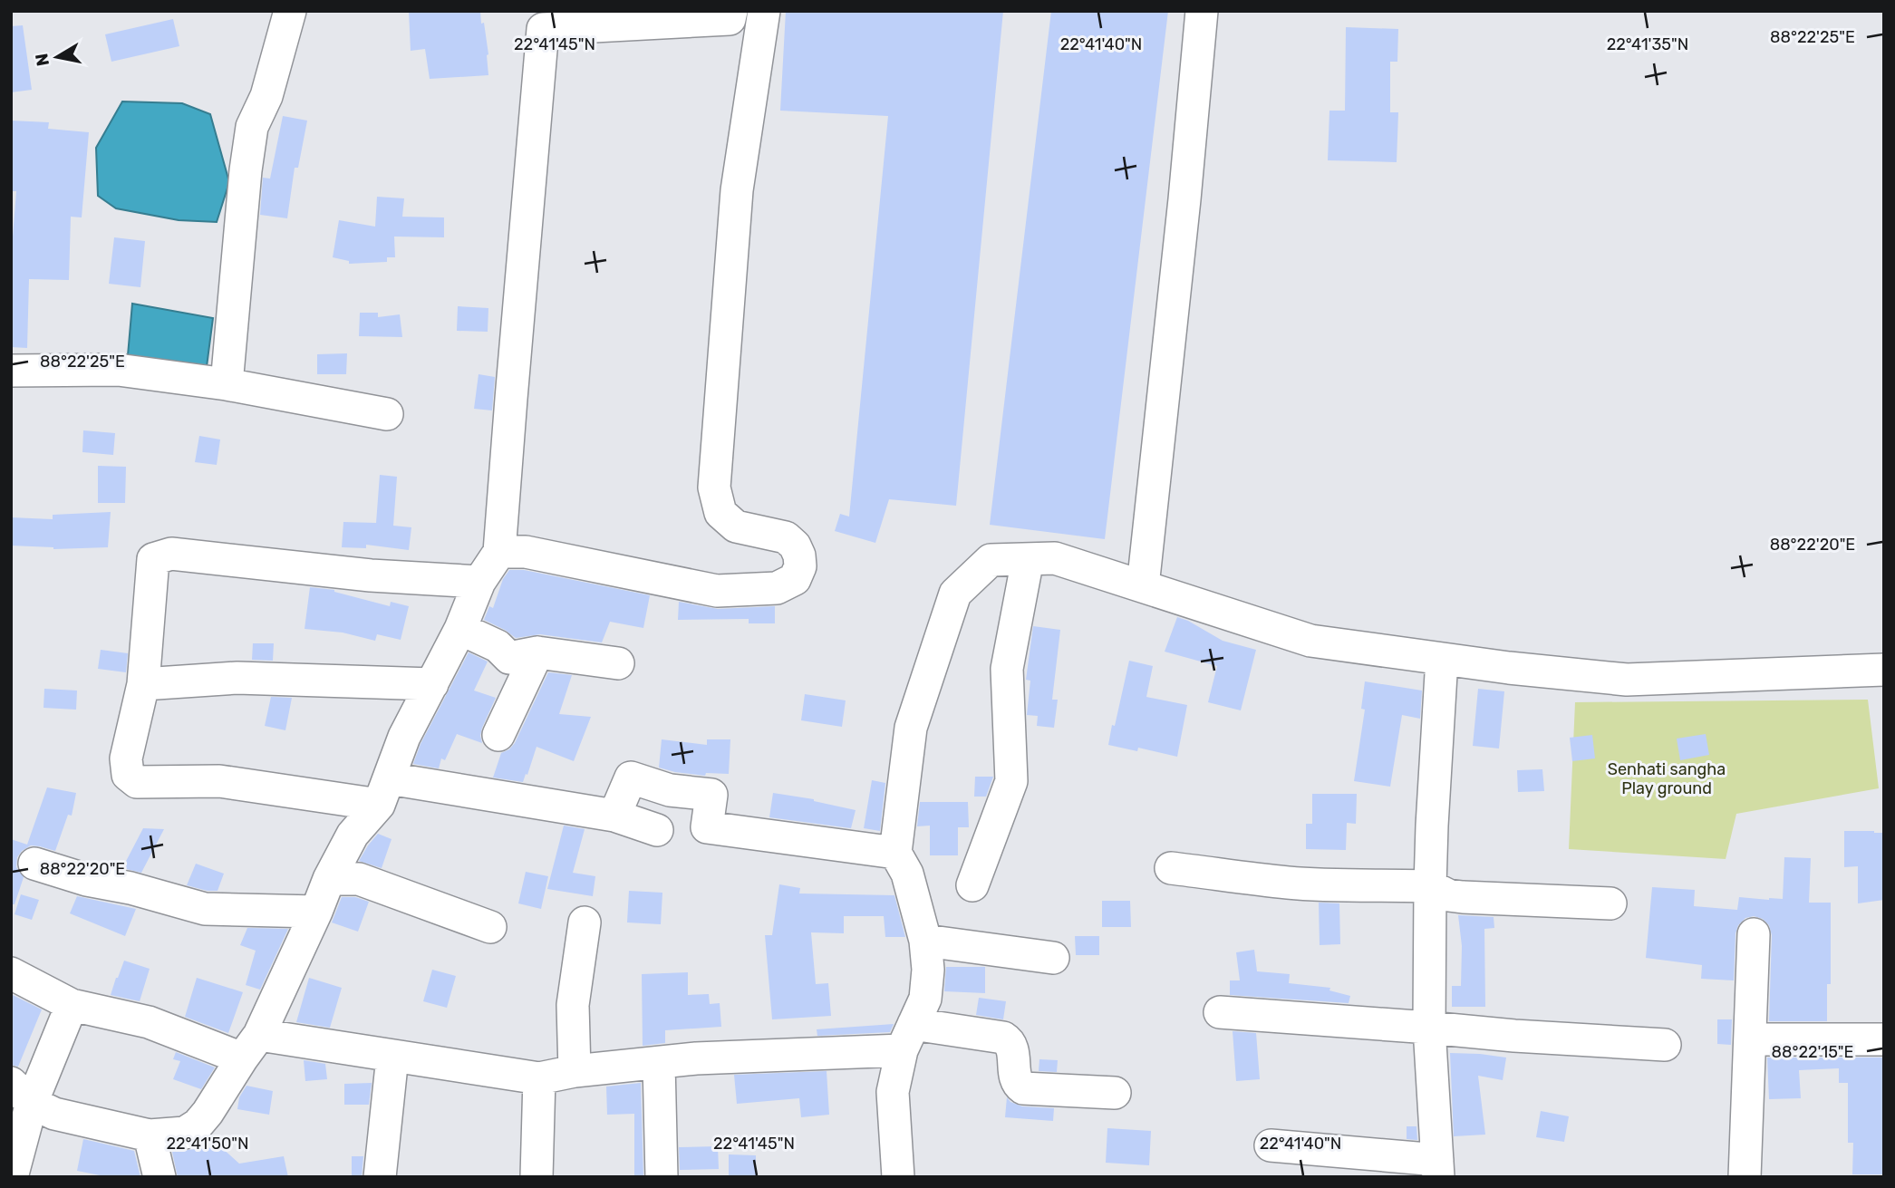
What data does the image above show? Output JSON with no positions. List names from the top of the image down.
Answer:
{
  "parks": ["Senhati sangha Play ground"],
  "north": "left",
  "coordinates": [
    "88°22'25\"E",
    "22°41'45\"N",
    "22°41'40\"N",
    "22°41'35\"N",
    "88°22'20\"E",
    "88°22'15\"E",
    "22°41'50\"N"
  ]
}
